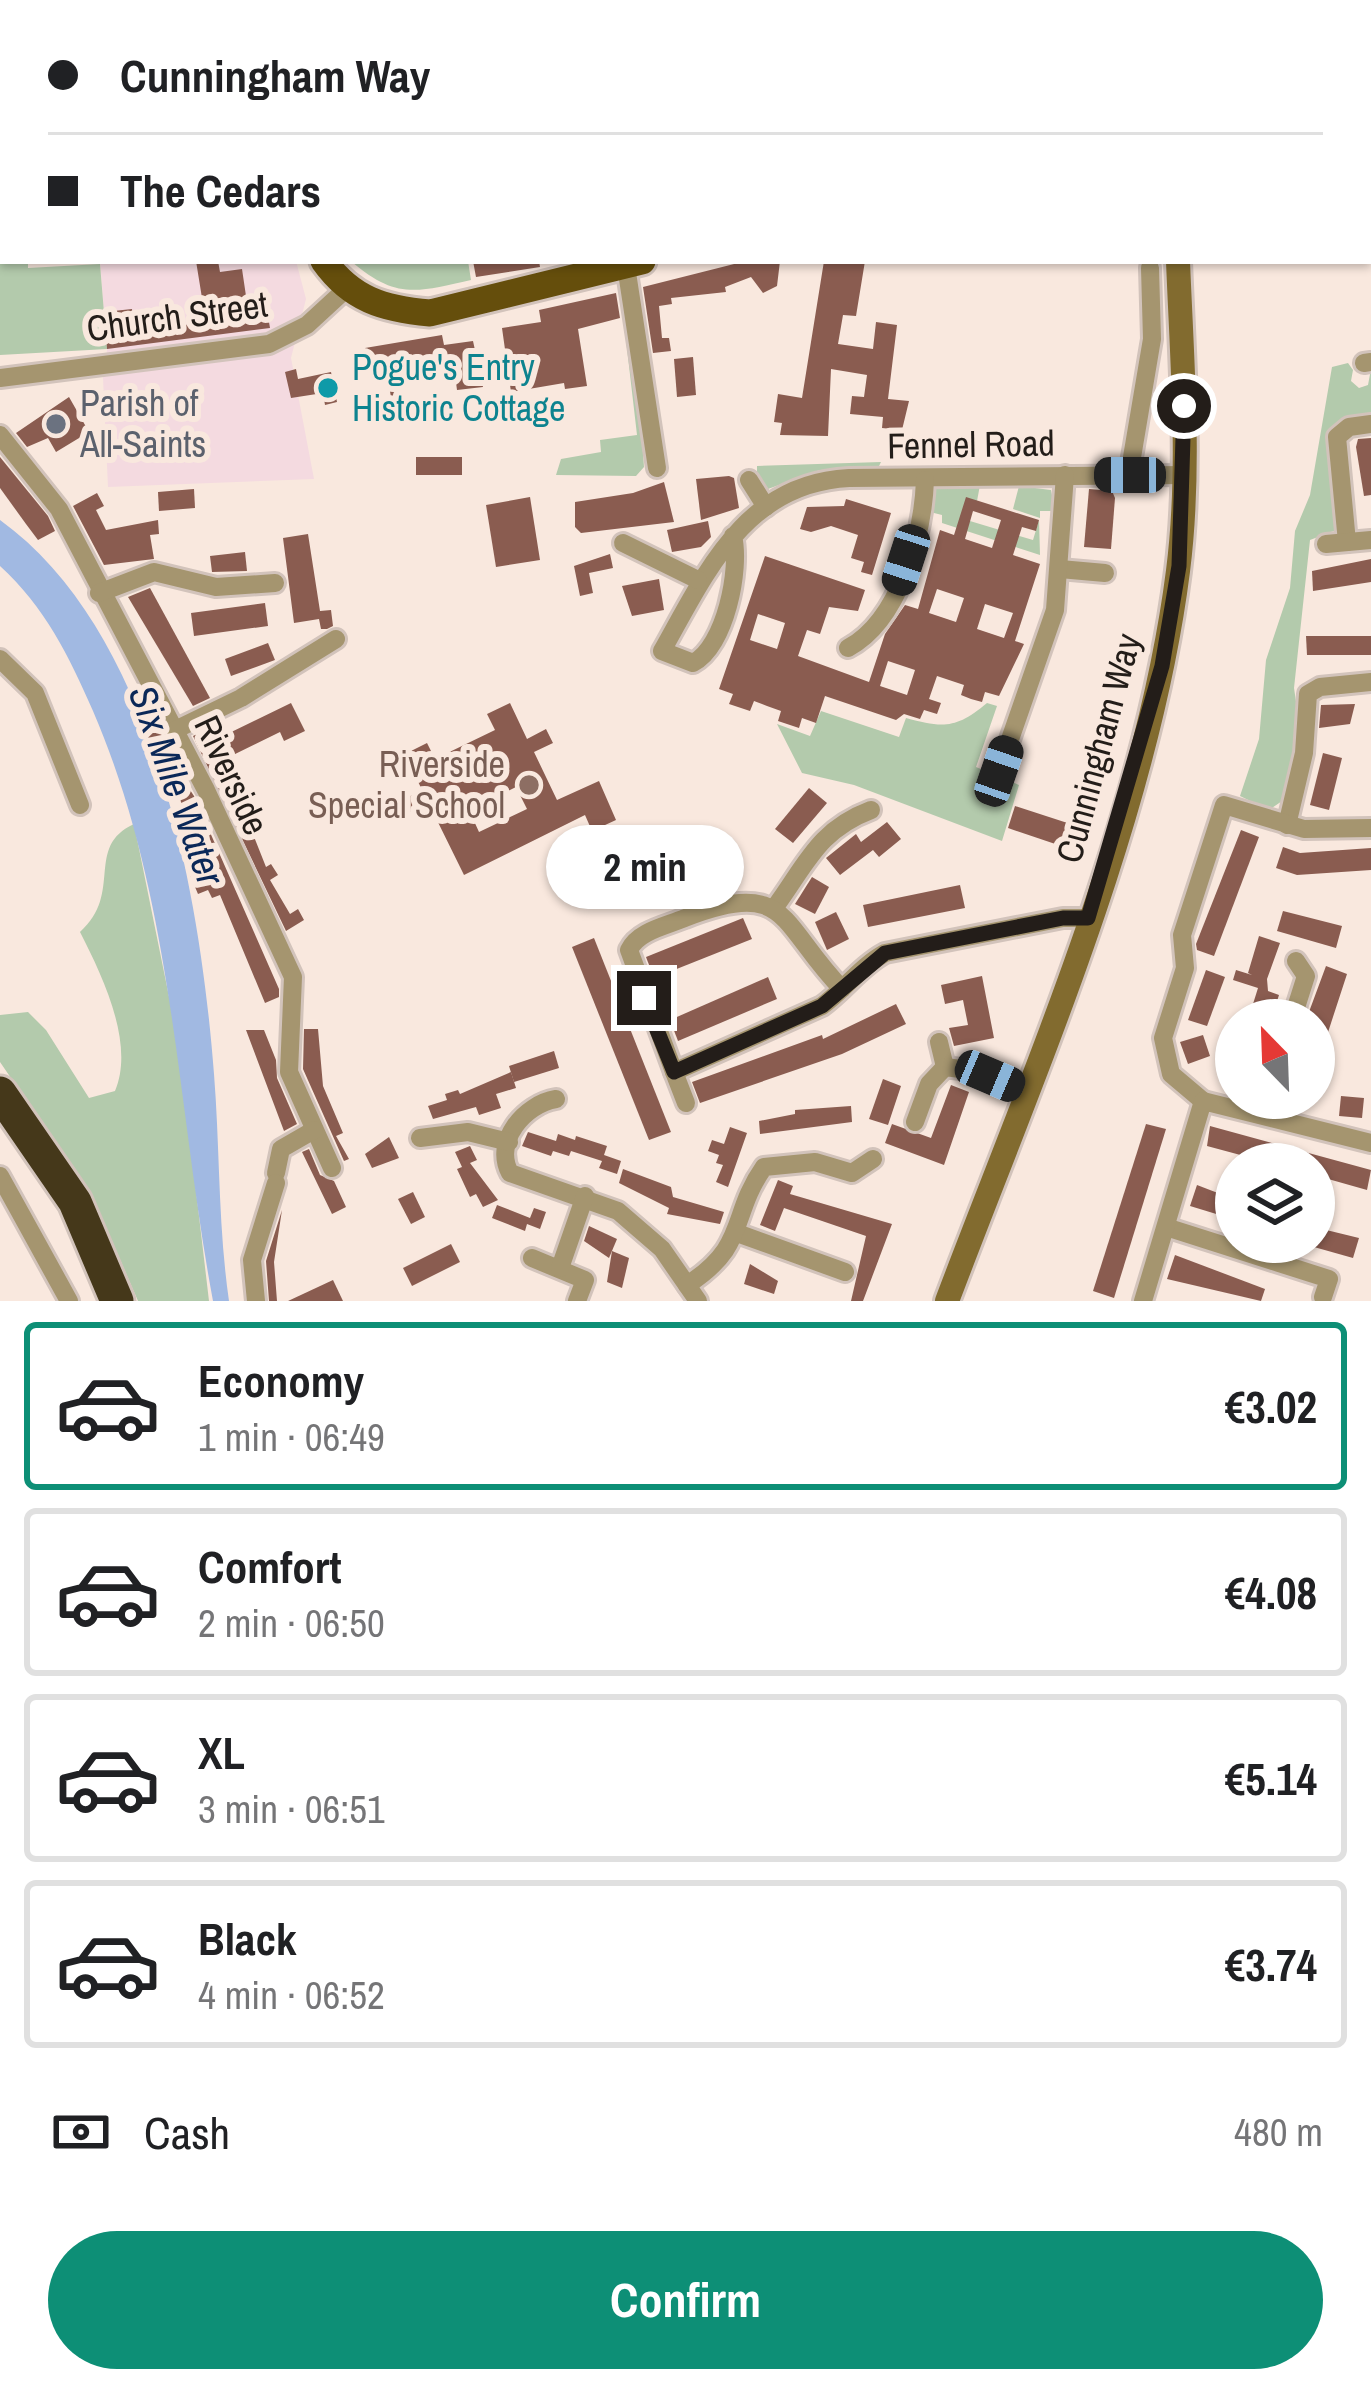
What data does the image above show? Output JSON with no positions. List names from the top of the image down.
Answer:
{
  "streets": {
    "street": [
      "Church Street",
      "Fennel Road",
      "Cunningham Way",
      "Riverside"
    ]
  },
  "crossings": [
    ["Fennel Road", "Cunningham Way"]
  ],
  "water": ["Six Mile Water"],
  "places": ["Pogue's Entry Historic Cottage", "Parish of All-Saints", "Riverside Special School"],
  "north": "top left",
  "page": {
    "banner": ["Cunningham Way", "The Cedars"],
    "bubble": "2 min",
    "list": [
      {
        "name": "Economy",
        "note": "1 min · 06:49",
        "value": "€3.02"
      },
      {
        "name": "Comfort",
        "note": "2 min · 06:50",
        "value": "€4.08"
      },
      {
        "name": "XL",
        "note": "3 min · 06:51",
        "value": "€5.14"
      },
      {
        "name": "Black",
        "note": "4 min · 06:52",
        "value": "€3.74"
      }
    ],
    "pay": ["Cash", "480 m"],
    "buttons": "Confirm"
  }
}
